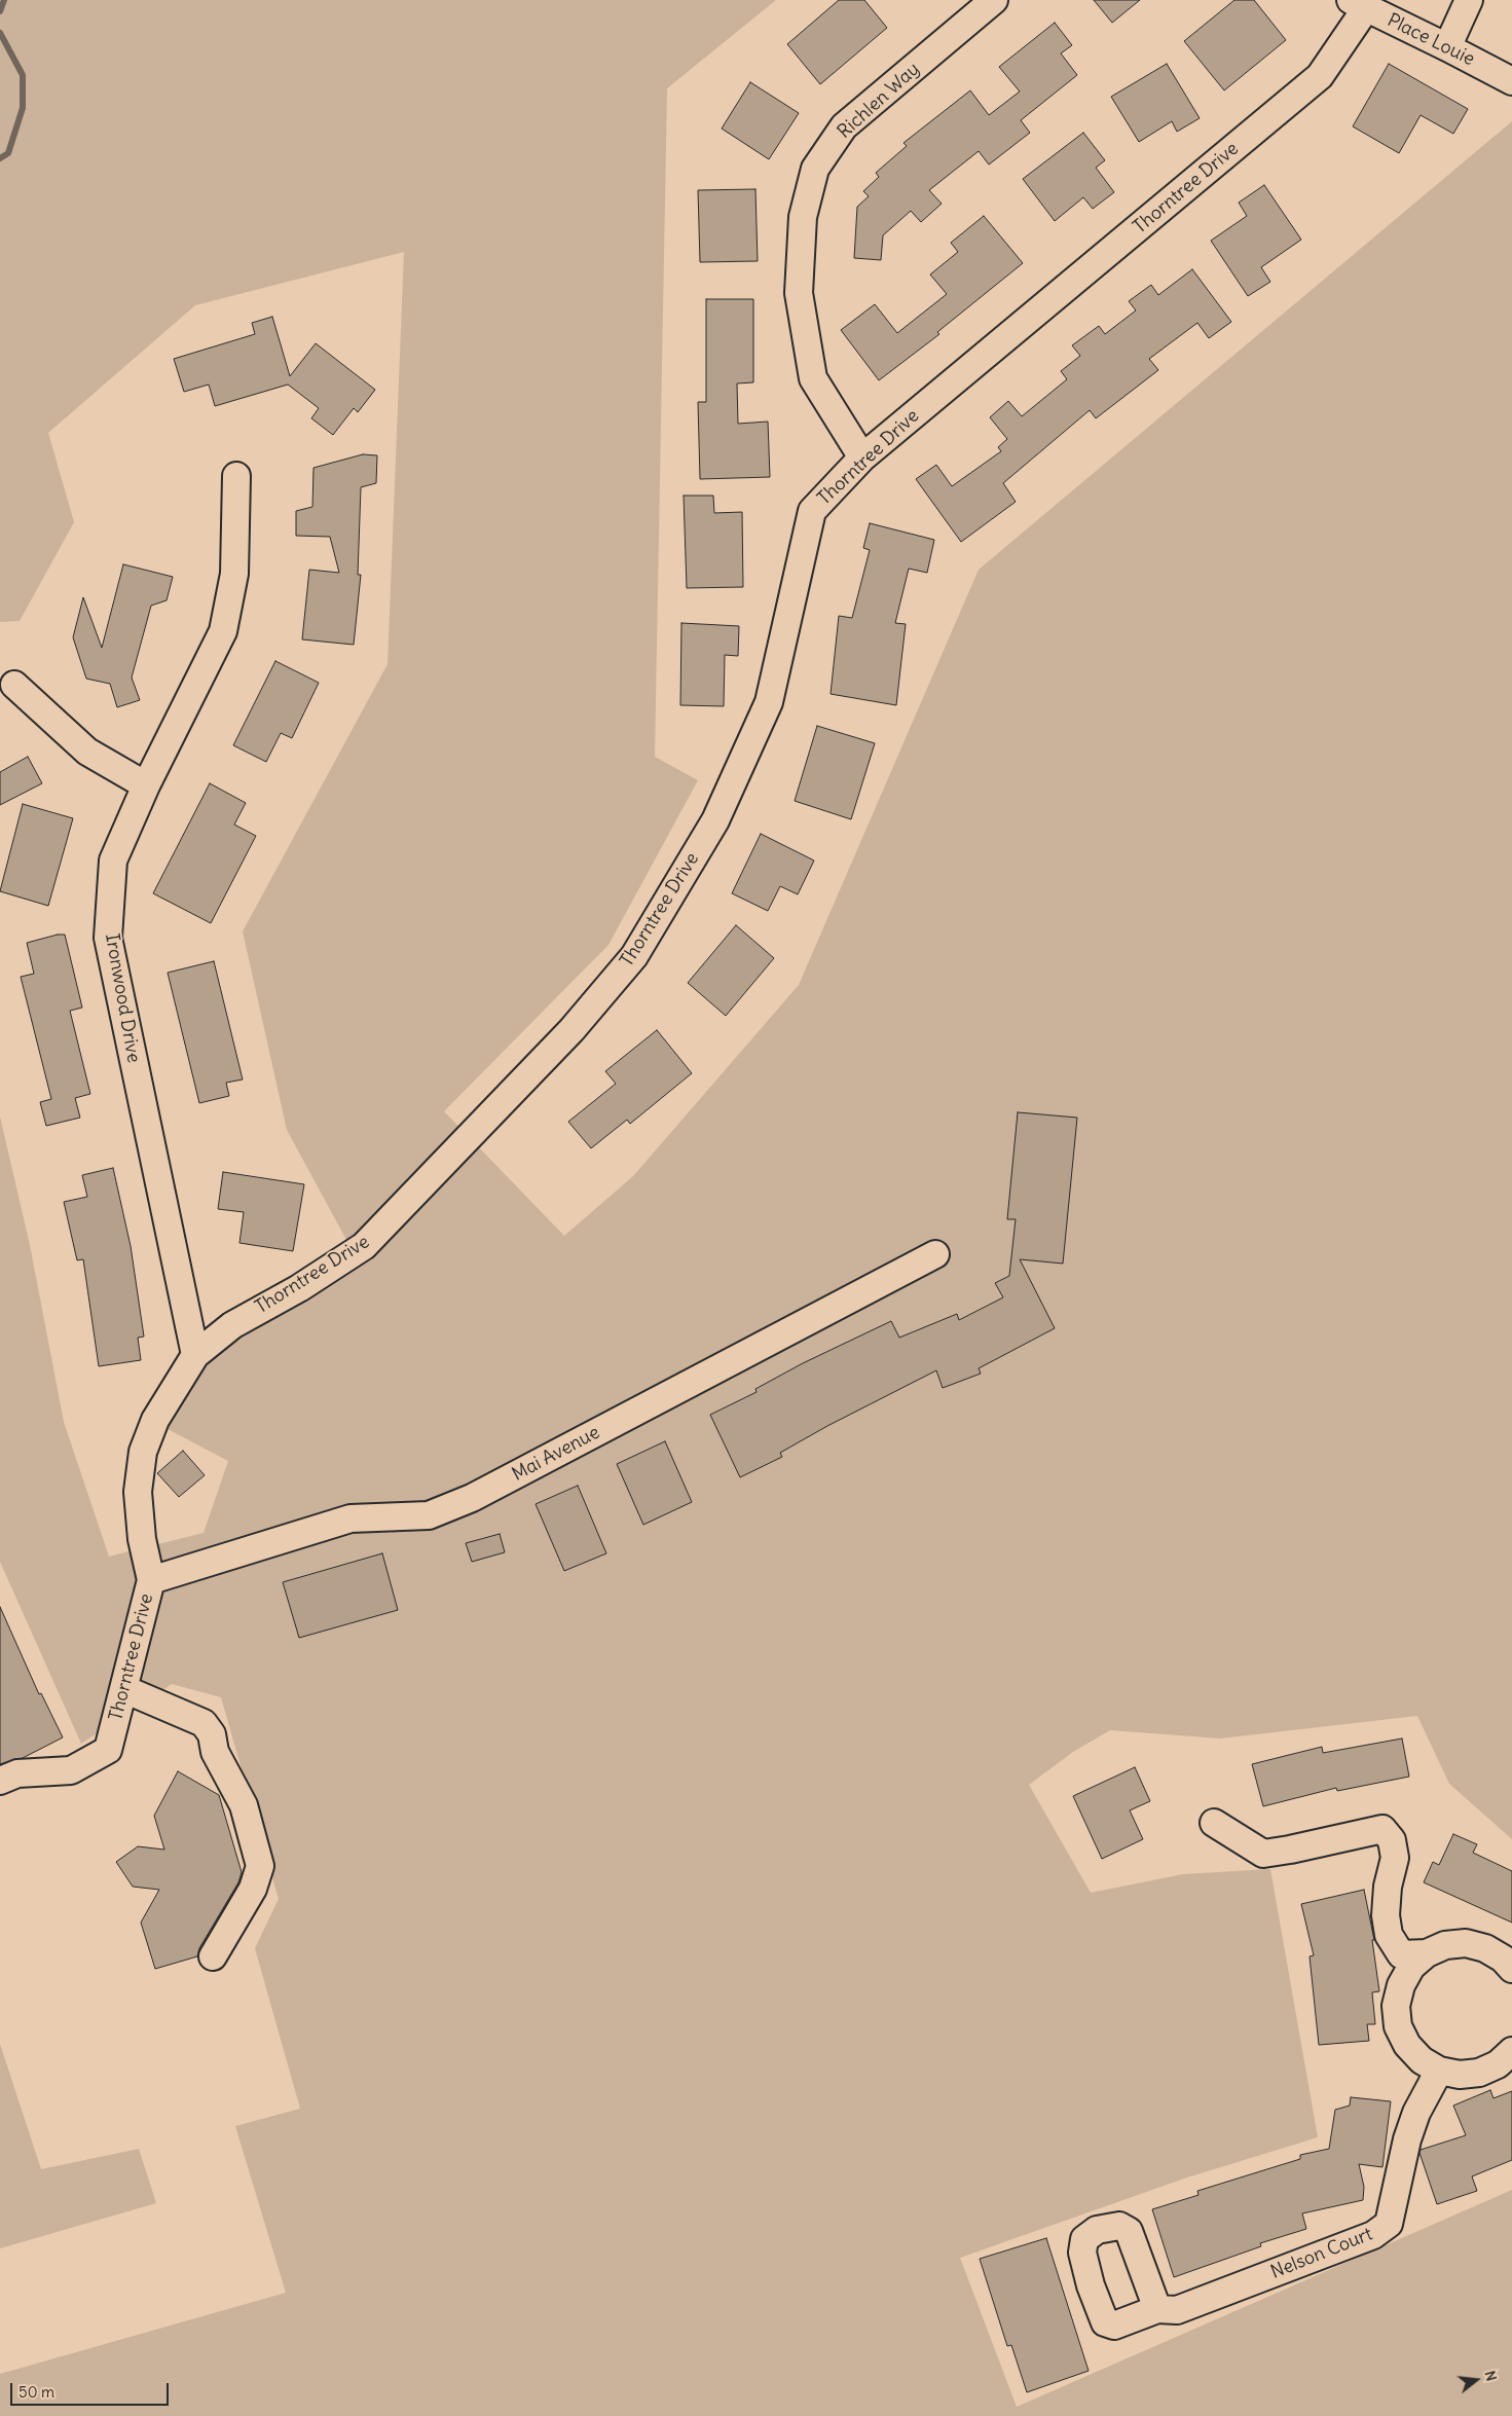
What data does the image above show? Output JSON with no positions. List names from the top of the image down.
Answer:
{
  "streets": {
    "street": [
      "Place Louie",
      "Richlen Way",
      "Thorntree Drive",
      "Ironwood Drive",
      "Mai Avenue",
      "Nelson Court"
    ]
  },
  "crossings": [
    ["Place Louie", "Thorntree Drive"],
    ["Richlen Way", "Thorntree Drive"],
    ["Thorntree Drive", "Ironwood Drive"],
    ["Thorntree Drive", "Mai Avenue"]
  ],
  "scale_bar": "50 m",
  "north": "right"
}
